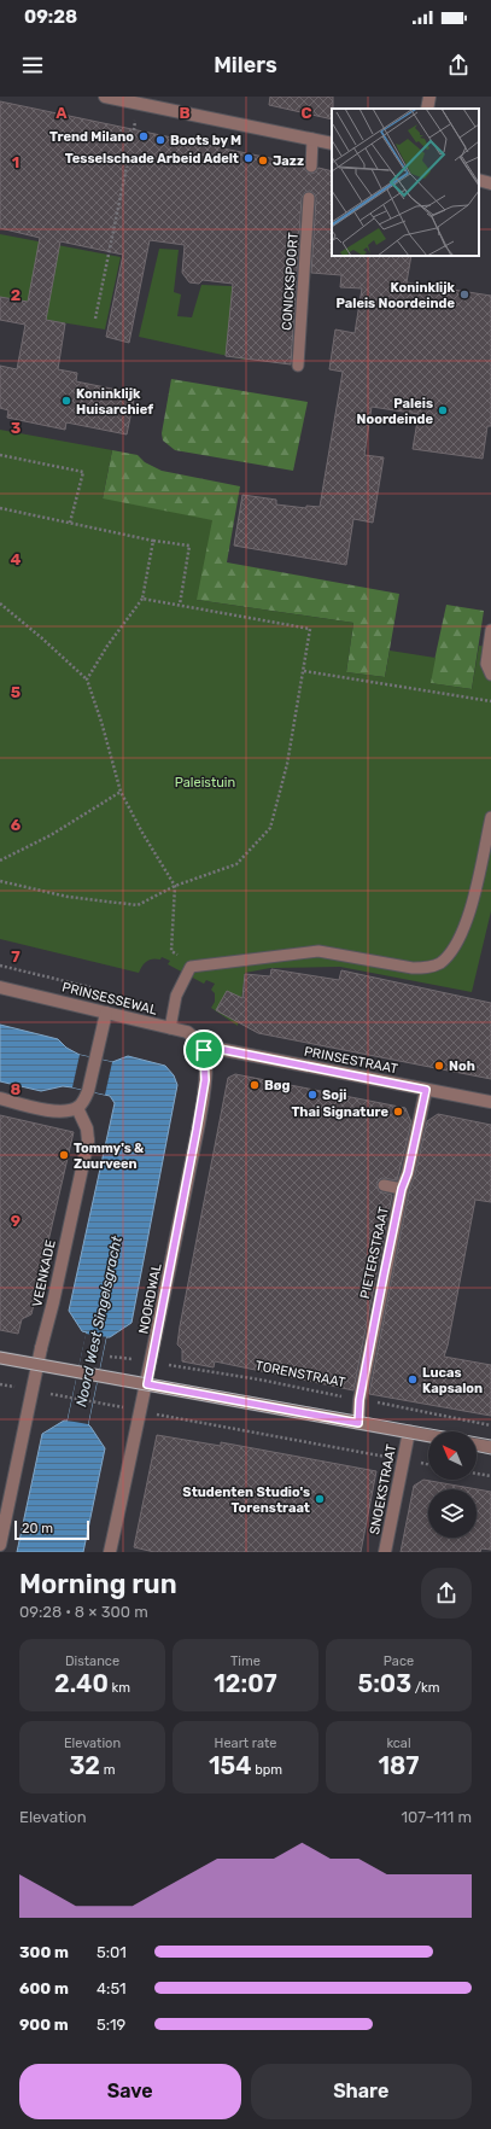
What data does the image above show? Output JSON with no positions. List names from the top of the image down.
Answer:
{
  "streets": {
    "street": [
      "PRINSESSEWAL",
      "PRINSESTRAAT",
      "PIETERSTRAAT",
      "VEENKADE",
      "NOORDWAL",
      "SNOEKSTRAAT"
    ],
    "lane": ["CONICKSPOORT"],
    "path": ["TORENSTRAAT"]
  },
  "crossings": [
    ["PRINSESSEWAL", "PRINSESTRAAT"],
    ["PRINSESSEWAL", "NOORDWAL"],
    ["PRINSESTRAAT", "PIETERSTRAAT"],
    ["PRINSESTRAAT", "NOORDWAL"],
    ["PIETERSTRAAT", "TORENSTRAAT"],
    ["NOORDWAL", "TORENSTRAAT"]
  ],
  "water": ["Noord West Singelsgracht"],
  "parks": ["Paleistuin"],
  "places": [
    "Trend Milano",
    "Boots by M",
    "Tesselschade Arbeid Adelt",
    "Jazz",
    "Koninklijk Paleis Noordeinde",
    "Koninklijk Huisarchief",
    "Paleis Noordeinde",
    "Noh",
    "Bøg",
    "Soji",
    "Thai Signature",
    "Tommy's & Zuurveen",
    "Lucas Kapsalon",
    "Studenten Studio's Torenstraat"
  ],
  "scale_bar": "20 m",
  "north": "top left",
  "page": {
    "status": "09:28",
    "header": "Milers",
    "scale": "20 m",
    "heading": ["Morning run", "09:28 · 8 × 300 m"],
    "stats": [
      ["Distance", "2.40 km"],
      ["Time", "12:07"],
      ["Pace", "5:03 /km"],
      ["Elevation", "32 m"],
      ["Heart rate", "154 bpm"],
      ["kcal", "187"]
    ],
    "chart": ["Elevation", "107–111 m"],
    "list": [
      {
        "name": "300 m",
        "note": "5:01"
      },
      {
        "name": "600 m",
        "note": "4:51"
      },
      {
        "name": "900 m",
        "note": "5:19"
      }
    ],
    "buttons": ["Save", "Share"]
  },
  "grid": {
    "columns": ["A", "B", "C"],
    "rows": [
      "1",
      "2",
      "3",
      "4",
      "5",
      "6",
      "7",
      "8",
      "9"
    ]
  }
}
